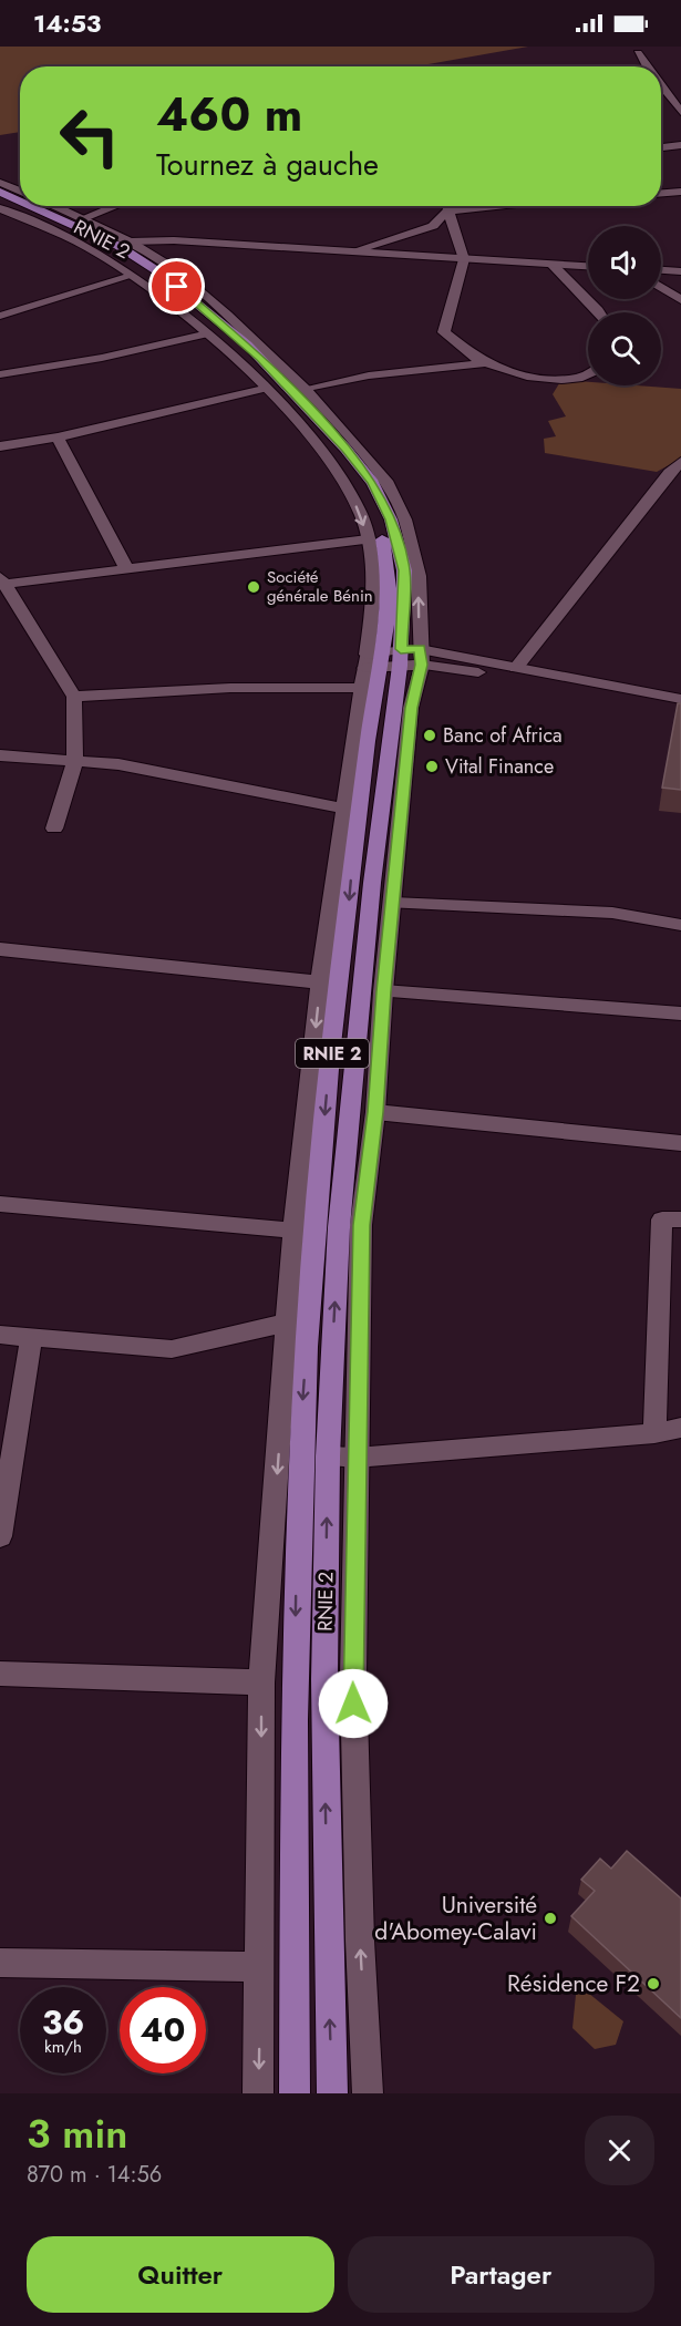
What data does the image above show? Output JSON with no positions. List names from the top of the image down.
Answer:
{
  "streets": {
    "highway": ["RNIE 2"]
  },
  "places": [
    "Société générale Bénin",
    "Banc of Africa",
    "Vital Finance",
    "Université d'Abomey-Calavi",
    "Résidence F2"
  ],
  "page": {
    "status": "14:53",
    "turn": ["460 m", "Tournez à gauche"],
    "speed": "36 km/h",
    "limit": "40",
    "heading": ["3 min", "870 m · 14:56"],
    "buttons": ["Quitter", "Partager"]
  }
}
